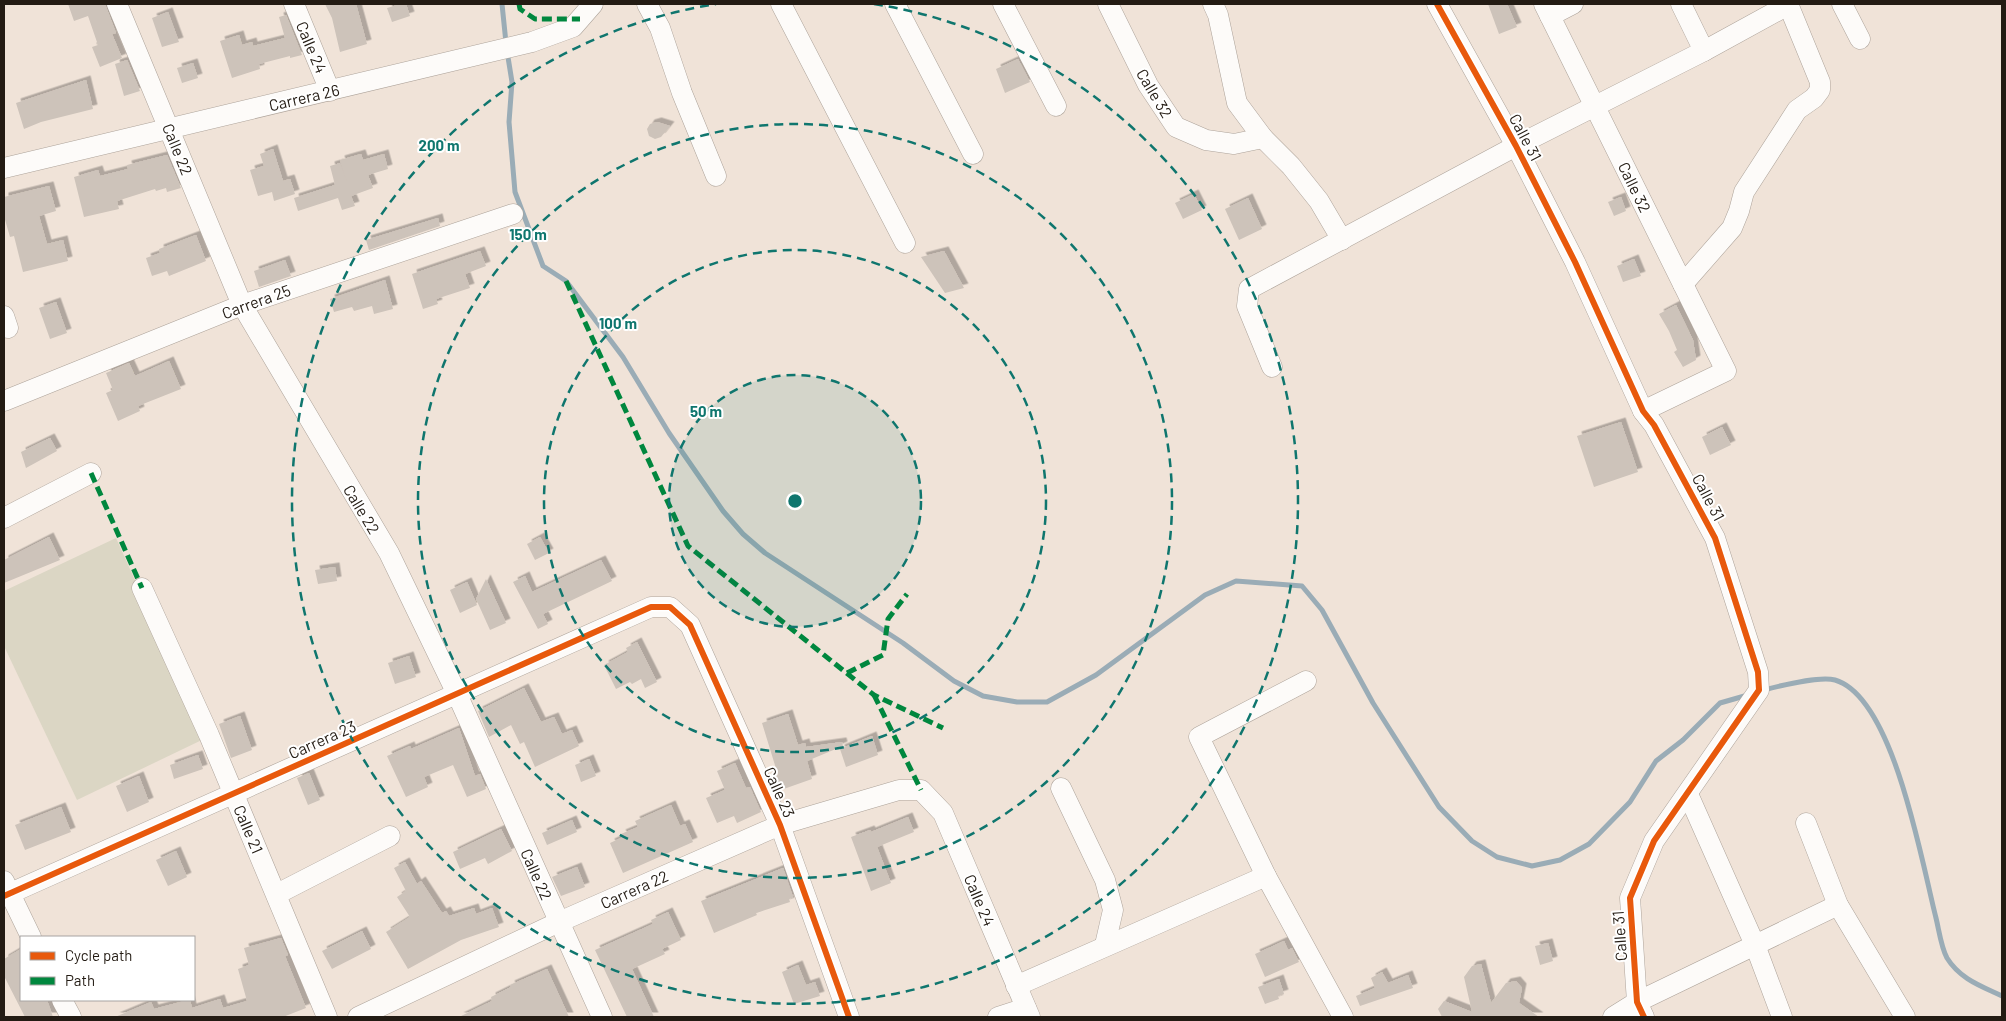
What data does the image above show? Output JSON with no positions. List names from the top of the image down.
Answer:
{
  "streets": {
    "street": [
      "Calle 24",
      "Calle 32",
      "Carrera 26",
      "Calle 31",
      "Calle 22",
      "Carrera 25",
      "Carrera 23",
      "Calle 23",
      "Calle 21",
      "Carrera 22"
    ]
  },
  "crossings": [
    ["Calle 24", "Carrera 26"],
    ["Calle 24", "Carrera 22"],
    ["Calle 32", "Calle 31"],
    ["Carrera 26", "Calle 22"],
    ["Calle 22", "Carrera 25"],
    ["Calle 22", "Carrera 23"],
    ["Calle 22", "Carrera 22"],
    ["Carrera 23", "Calle 23"],
    ["Carrera 23", "Calle 21"],
    ["Calle 23", "Carrera 22"]
  ],
  "legend": ["Cycle path", "Path"],
  "rings": [
    "200 m",
    "150 m",
    "100 m",
    "50 m"
  ]
}
